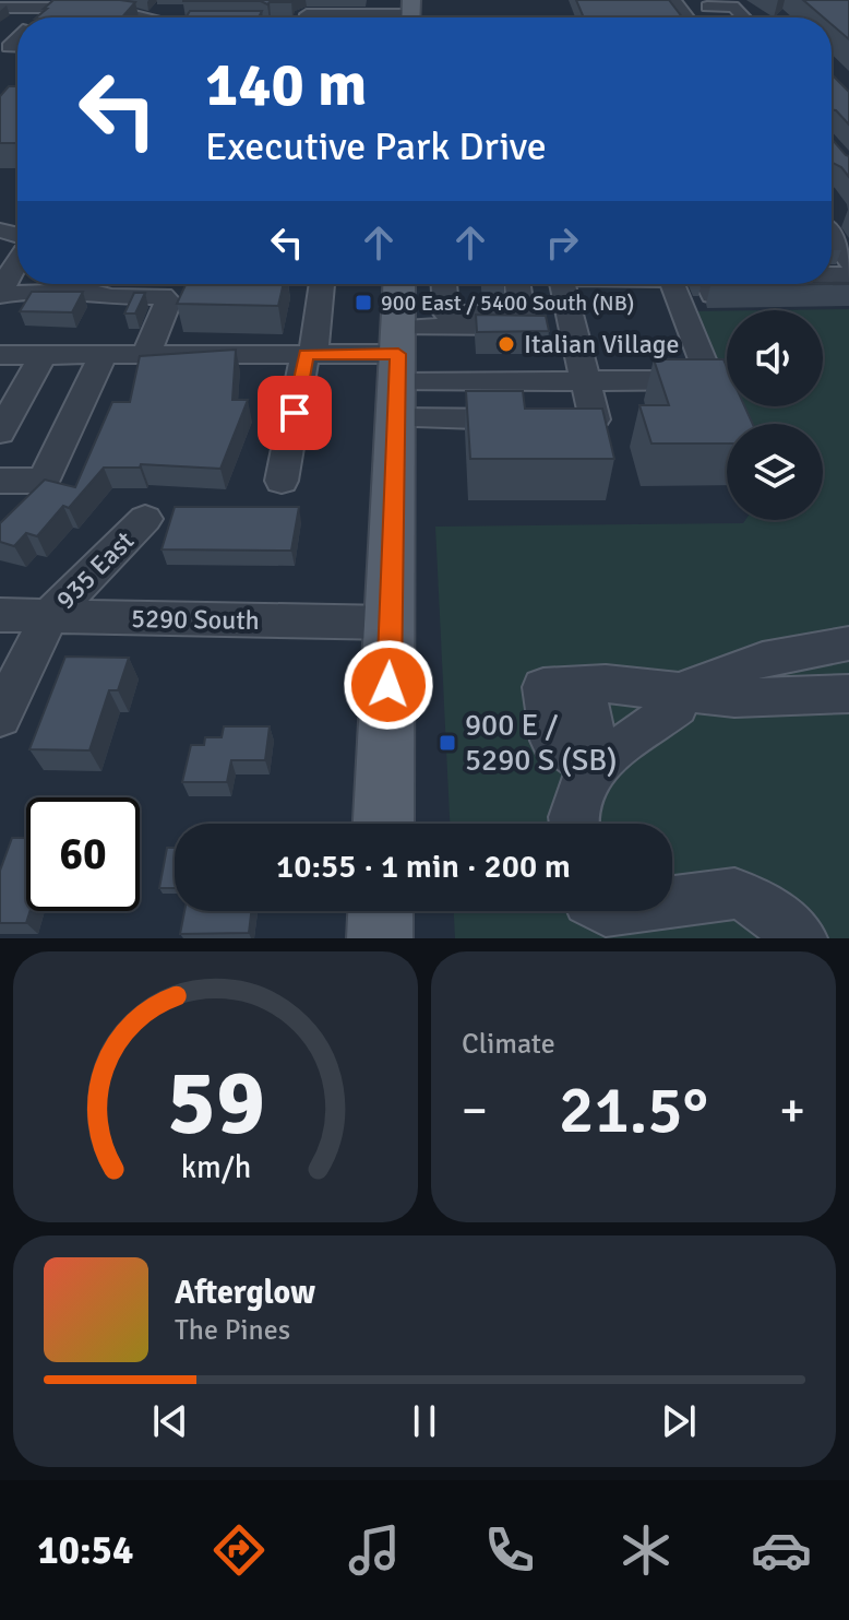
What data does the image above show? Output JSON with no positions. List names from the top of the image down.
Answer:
{
  "streets": {
    "street": ["935 East", "5290 South"]
  },
  "crossings": [
    ["935 East", "5290 South"]
  ],
  "places": {
    "transit": ["900 East / 5400 South (NB)", "900 E / 5290 S (SB)"],
    "other": ["Italian Village"]
  },
  "page": {
    "turn": ["140 m", "Executive Park Drive"],
    "limit": "60",
    "trip": "10:55 · 1 min · 200 m",
    "tile": "Climate",
    "heat": ["−", "21.5°", "+"],
    "song": ["Afterglow", "The Pines"],
    "tabs": "10:54",
    "gauge": ["59", "km/h"]
  }
}
